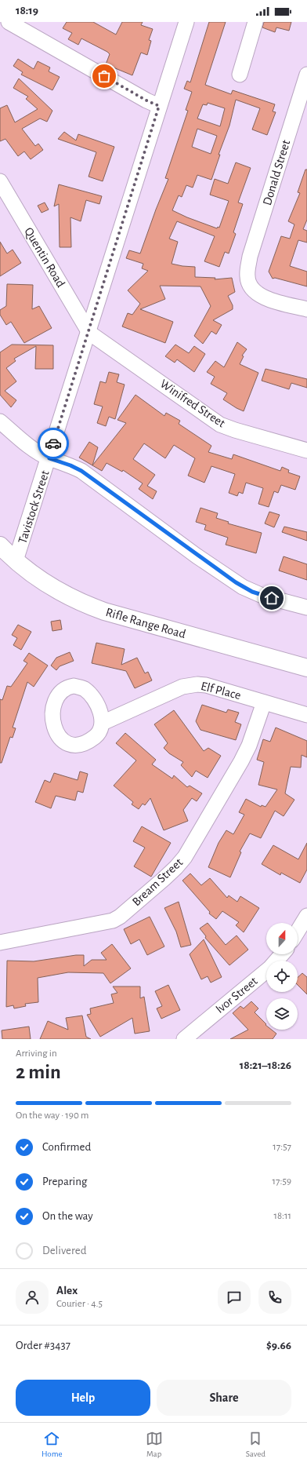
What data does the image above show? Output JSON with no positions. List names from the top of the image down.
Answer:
{
  "streets": {
    "main road": ["Rifle Range Road"],
    "street": [
      "Donald Street",
      "Quentin Road",
      "Winifred Street",
      "Tavistock Street",
      "Elf Place",
      "Bream Street",
      "Ivor Street"
    ]
  },
  "crossings": [
    ["Quentin Road", "Winifred Street"],
    ["Quentin Road", "Tavistock Street"],
    ["Winifred Street", "Tavistock Street"],
    ["Tavistock Street", "Rifle Range Road"],
    ["Elf Place", "Bream Street"]
  ],
  "north": "top",
  "page": {
    "status": "18:19",
    "heading": ["2 min", "Arriving in", "18:21–18:26"],
    "panel": [
      "Alex",
      "Courier · 4.5",
      "Order #3437",
      "$9.66"
    ],
    "bar": "On the way · 190 m",
    "list": [
      ["Confirmed", "17:57"],
      ["Preparing", "17:59"],
      ["On the way", "18:11"],
      "Delivered"
    ],
    "buttons": ["Help", "Share"],
    "tabs": ["Home", "Map", "Saved"]
  }
}
